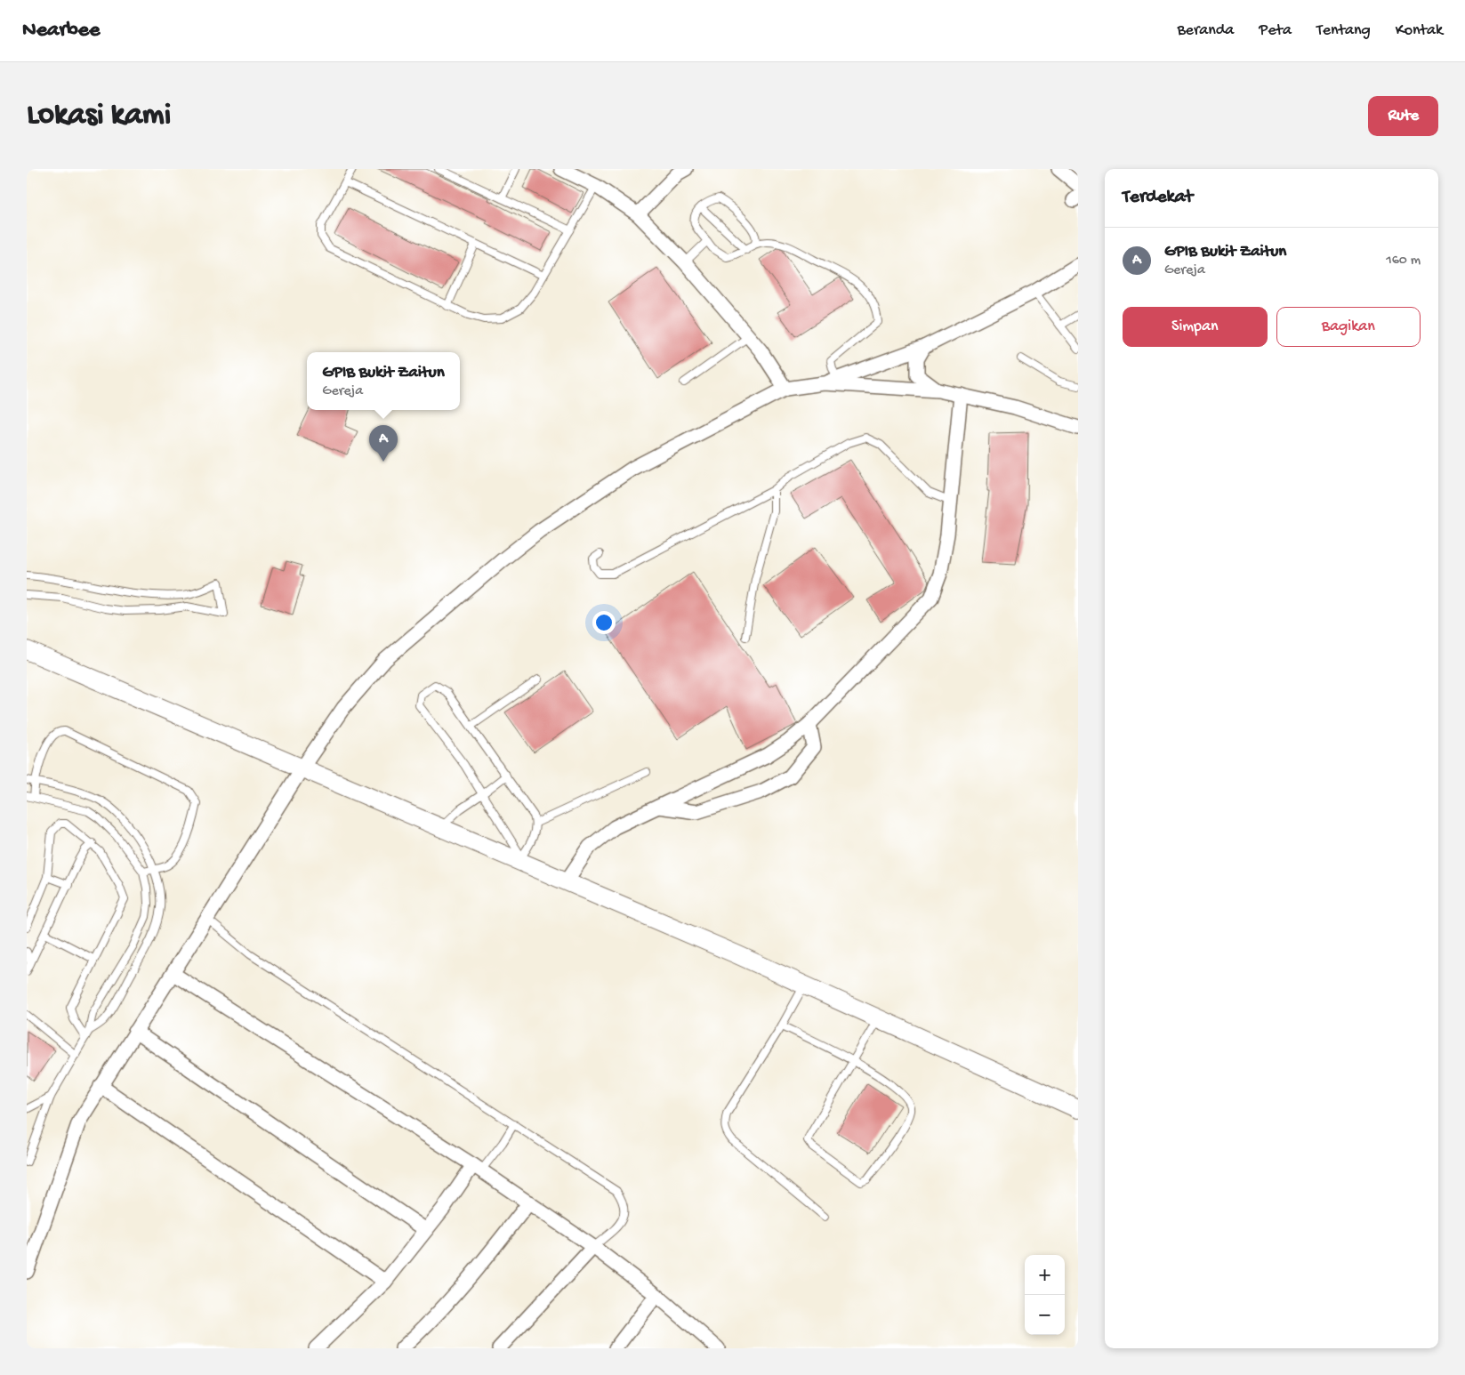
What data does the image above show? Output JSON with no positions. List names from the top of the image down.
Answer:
{
  "page": {
    "header": "Nearbee",
    "nav": [
      "Beranda",
      "Peta",
      "Tentang",
      "Kontak"
    ],
    "buttons": [
      "Rute",
      ["Simpan", "Bagikan"]
    ],
    "title": "Lokasi kami",
    "heading": "Terdekat",
    "list": [
      {
        "mark": "A",
        "name": "GPIB Bukit Zaitun",
        "note": "Gereja",
        "value": "160 m"
      }
    ],
    "popup": ["GPIB Bukit Zaitun", "Gereja"],
    "pins": "A",
    "map_buttons": ["+", "−"]
  }
}
